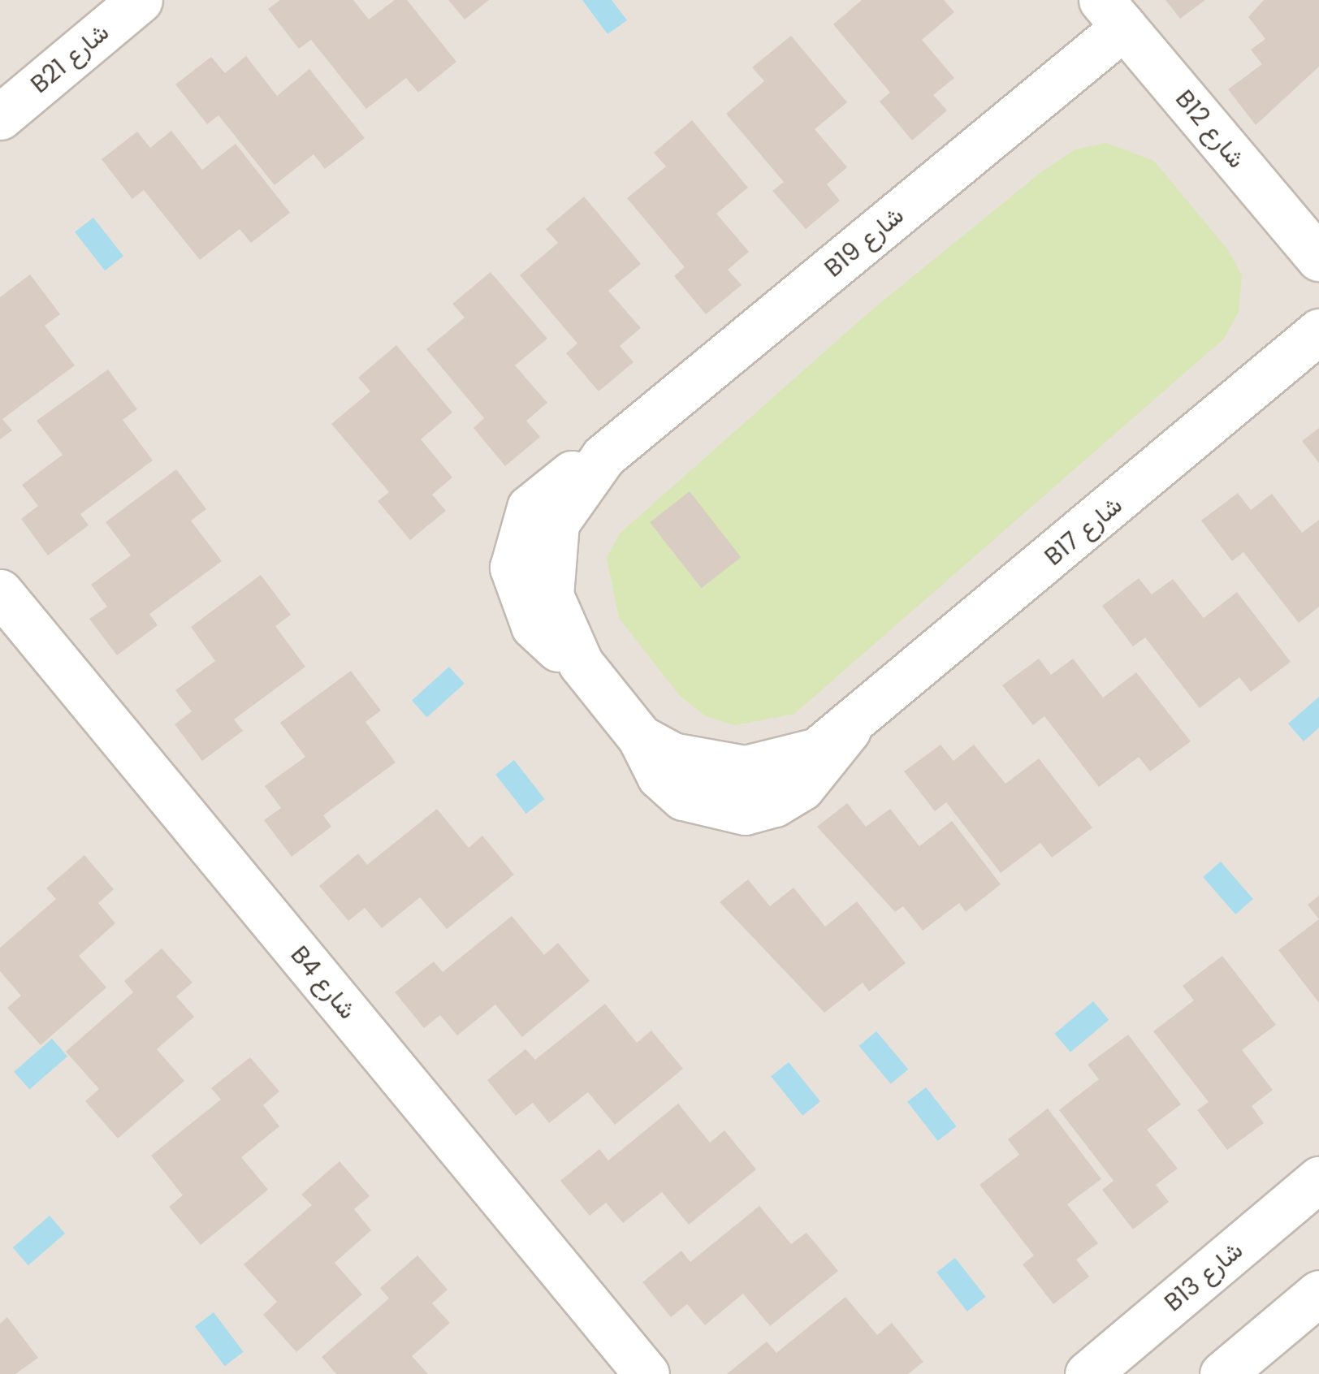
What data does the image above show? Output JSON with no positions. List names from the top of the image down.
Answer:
{
  "streets": {
    "street": [
      "B21 شارع",
      "B12 شارع",
      "B19 شارع",
      "B17 شارع",
      "B4 شارع",
      "B13 شارع"
    ]
  },
  "crossings": [
    ["B12 شارع", "B19 شارع"],
    ["B19 شارع", "B17 شارع"]
  ]
}
